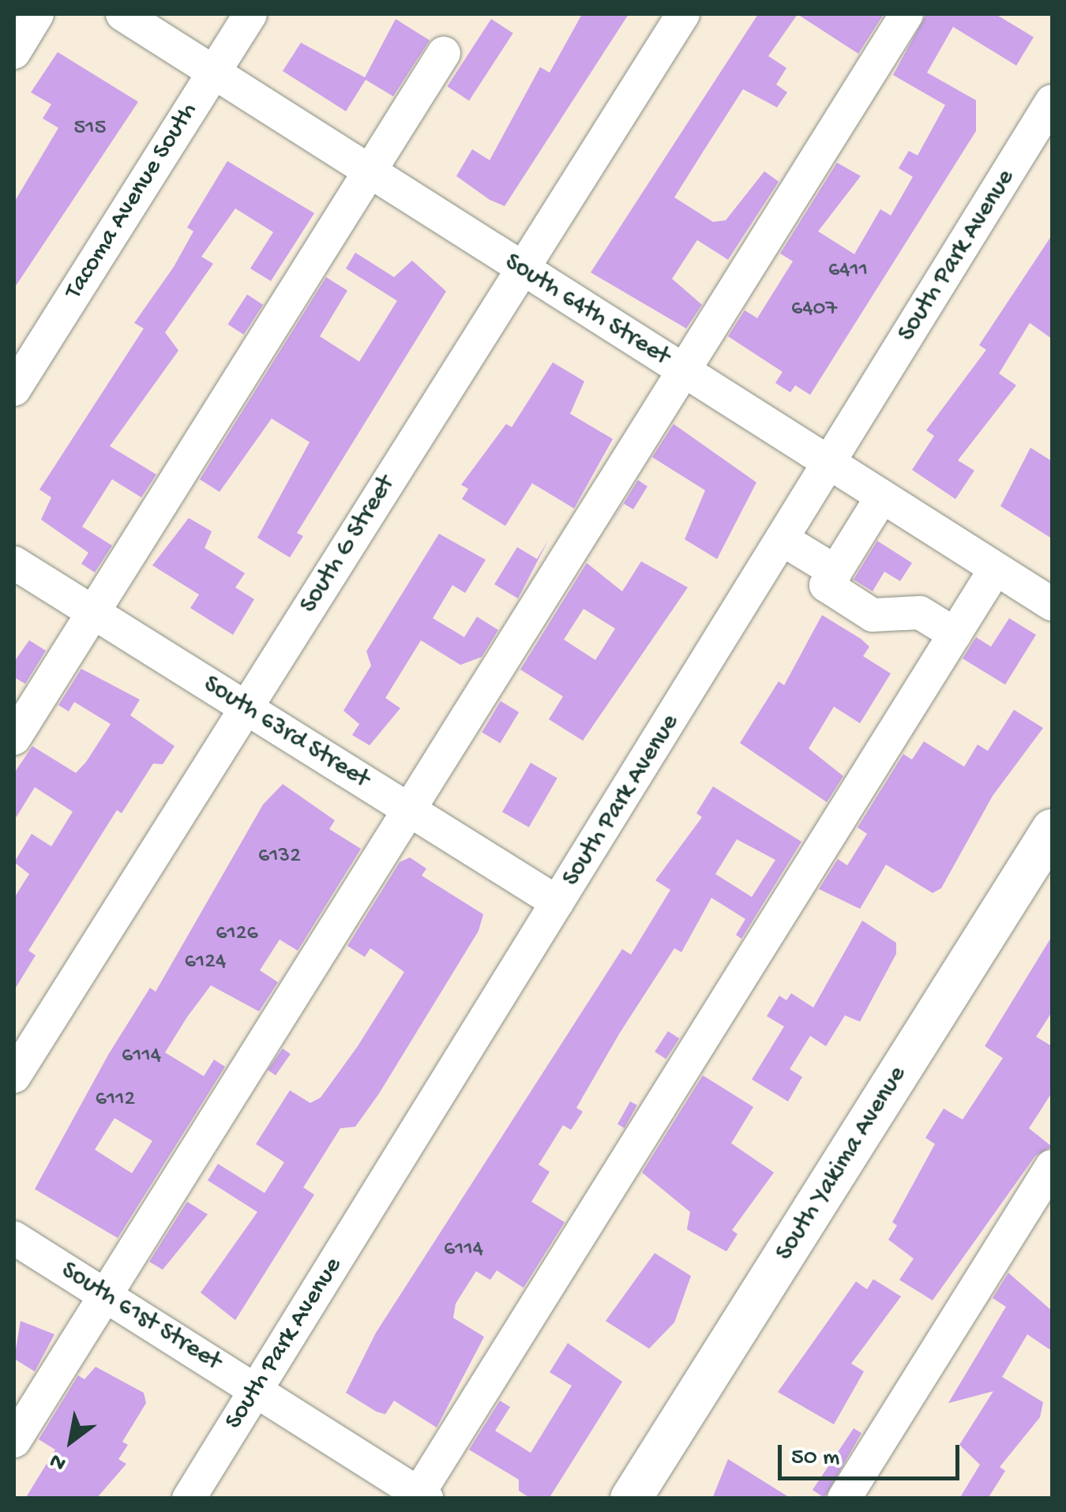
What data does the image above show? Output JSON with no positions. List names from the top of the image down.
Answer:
{
  "streets": {
    "main road": ["South Yakima Avenue"],
    "street": [
      "Tacoma Avenue South",
      "South Park Avenue",
      "South 64th Street",
      "South G Street",
      "South 63rd Street",
      "South 61st Street"
    ]
  },
  "crossings": [
    ["Tacoma Avenue South", "South 64th Street"],
    ["South Park Avenue", "South 64th Street"],
    ["South Park Avenue", "South 63rd Street"],
    ["South Park Avenue", "South 61st Street"],
    ["South 64th Street", "South G Street"],
    ["South G Street", "South 63rd Street"]
  ],
  "house_numbers": [
    "515",
    "6411",
    "6407",
    "6132",
    "6126",
    "6124",
    "6114",
    "6112",
    "6114"
  ],
  "scale_bar": "50 m",
  "north": "bottom left"
}
